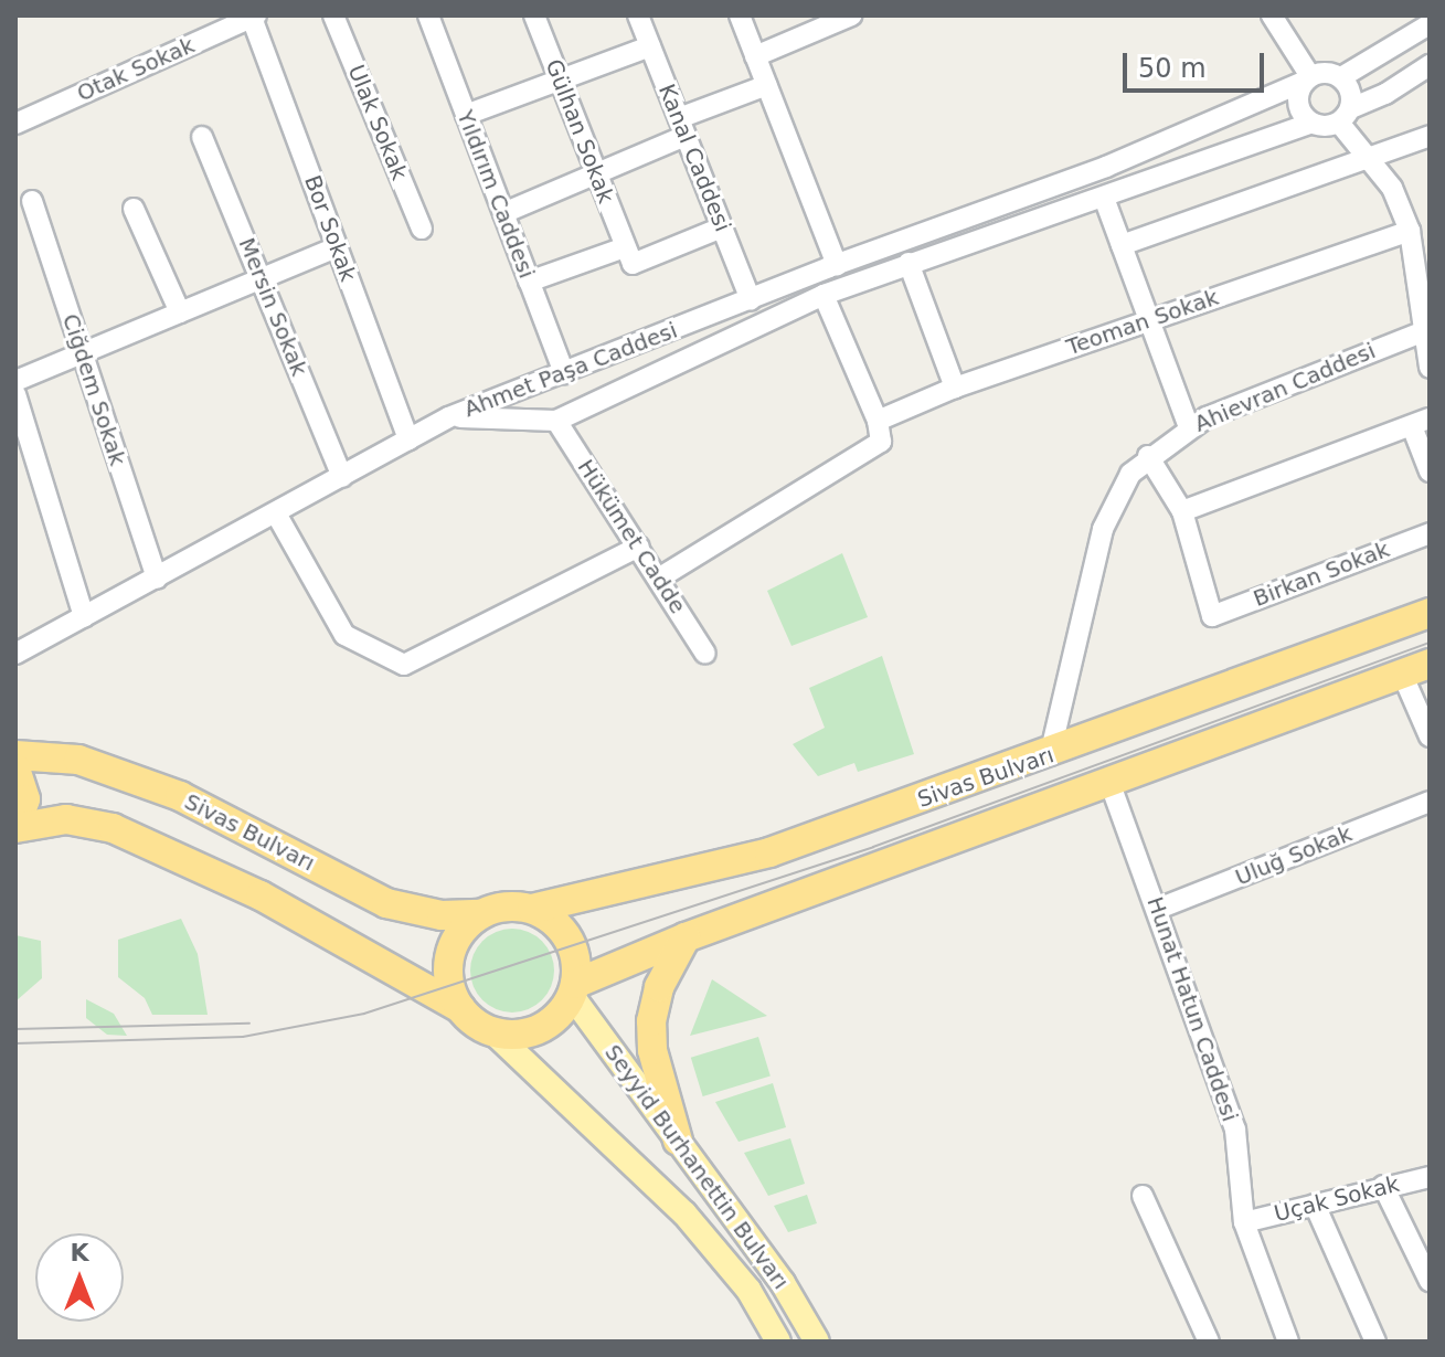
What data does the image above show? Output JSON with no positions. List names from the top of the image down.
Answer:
{
  "streets": {
    "highway": ["Sivas Bulvarı"],
    "main road": ["Seyyid Burhanettin Bulvarı"],
    "street": [
      "Otak Sokak",
      "Ulak Sokak",
      "Gülhan Sokak",
      "Kanal Caddesi",
      "Yıldırım Caddesi",
      "Bor Sokak",
      "Mersin Sokak",
      "Teoman Sokak",
      "Ahmet Paşa Caddesi",
      "Ahievran Caddesi",
      "Ciğdem Sokak",
      "Hükümet Cadde",
      "Birkan Sokak",
      "Uluğ Sokak",
      "Hunat Hatun Caddesi",
      "Uçak Sokak"
    ]
  },
  "crossings": [
    ["Otak Sokak", "Bor Sokak"],
    ["Kanal Caddesi", "Ahmet Paşa Caddesi"],
    ["Yıldırım Caddesi", "Ahmet Paşa Caddesi"],
    ["Ahmet Paşa Caddesi", "Hükümet Cadde"],
    ["Ahievran Caddesi", "Sivas Bulvarı"],
    ["Sivas Bulvarı", "Hunat Hatun Caddesi"],
    ["Sivas Bulvarı", "Seyyid Burhanettin Bulvarı"],
    ["Uluğ Sokak", "Hunat Hatun Caddesi"],
    ["Hunat Hatun Caddesi", "Uçak Sokak"]
  ],
  "scale_bar": "50 m",
  "north": "top"
}
